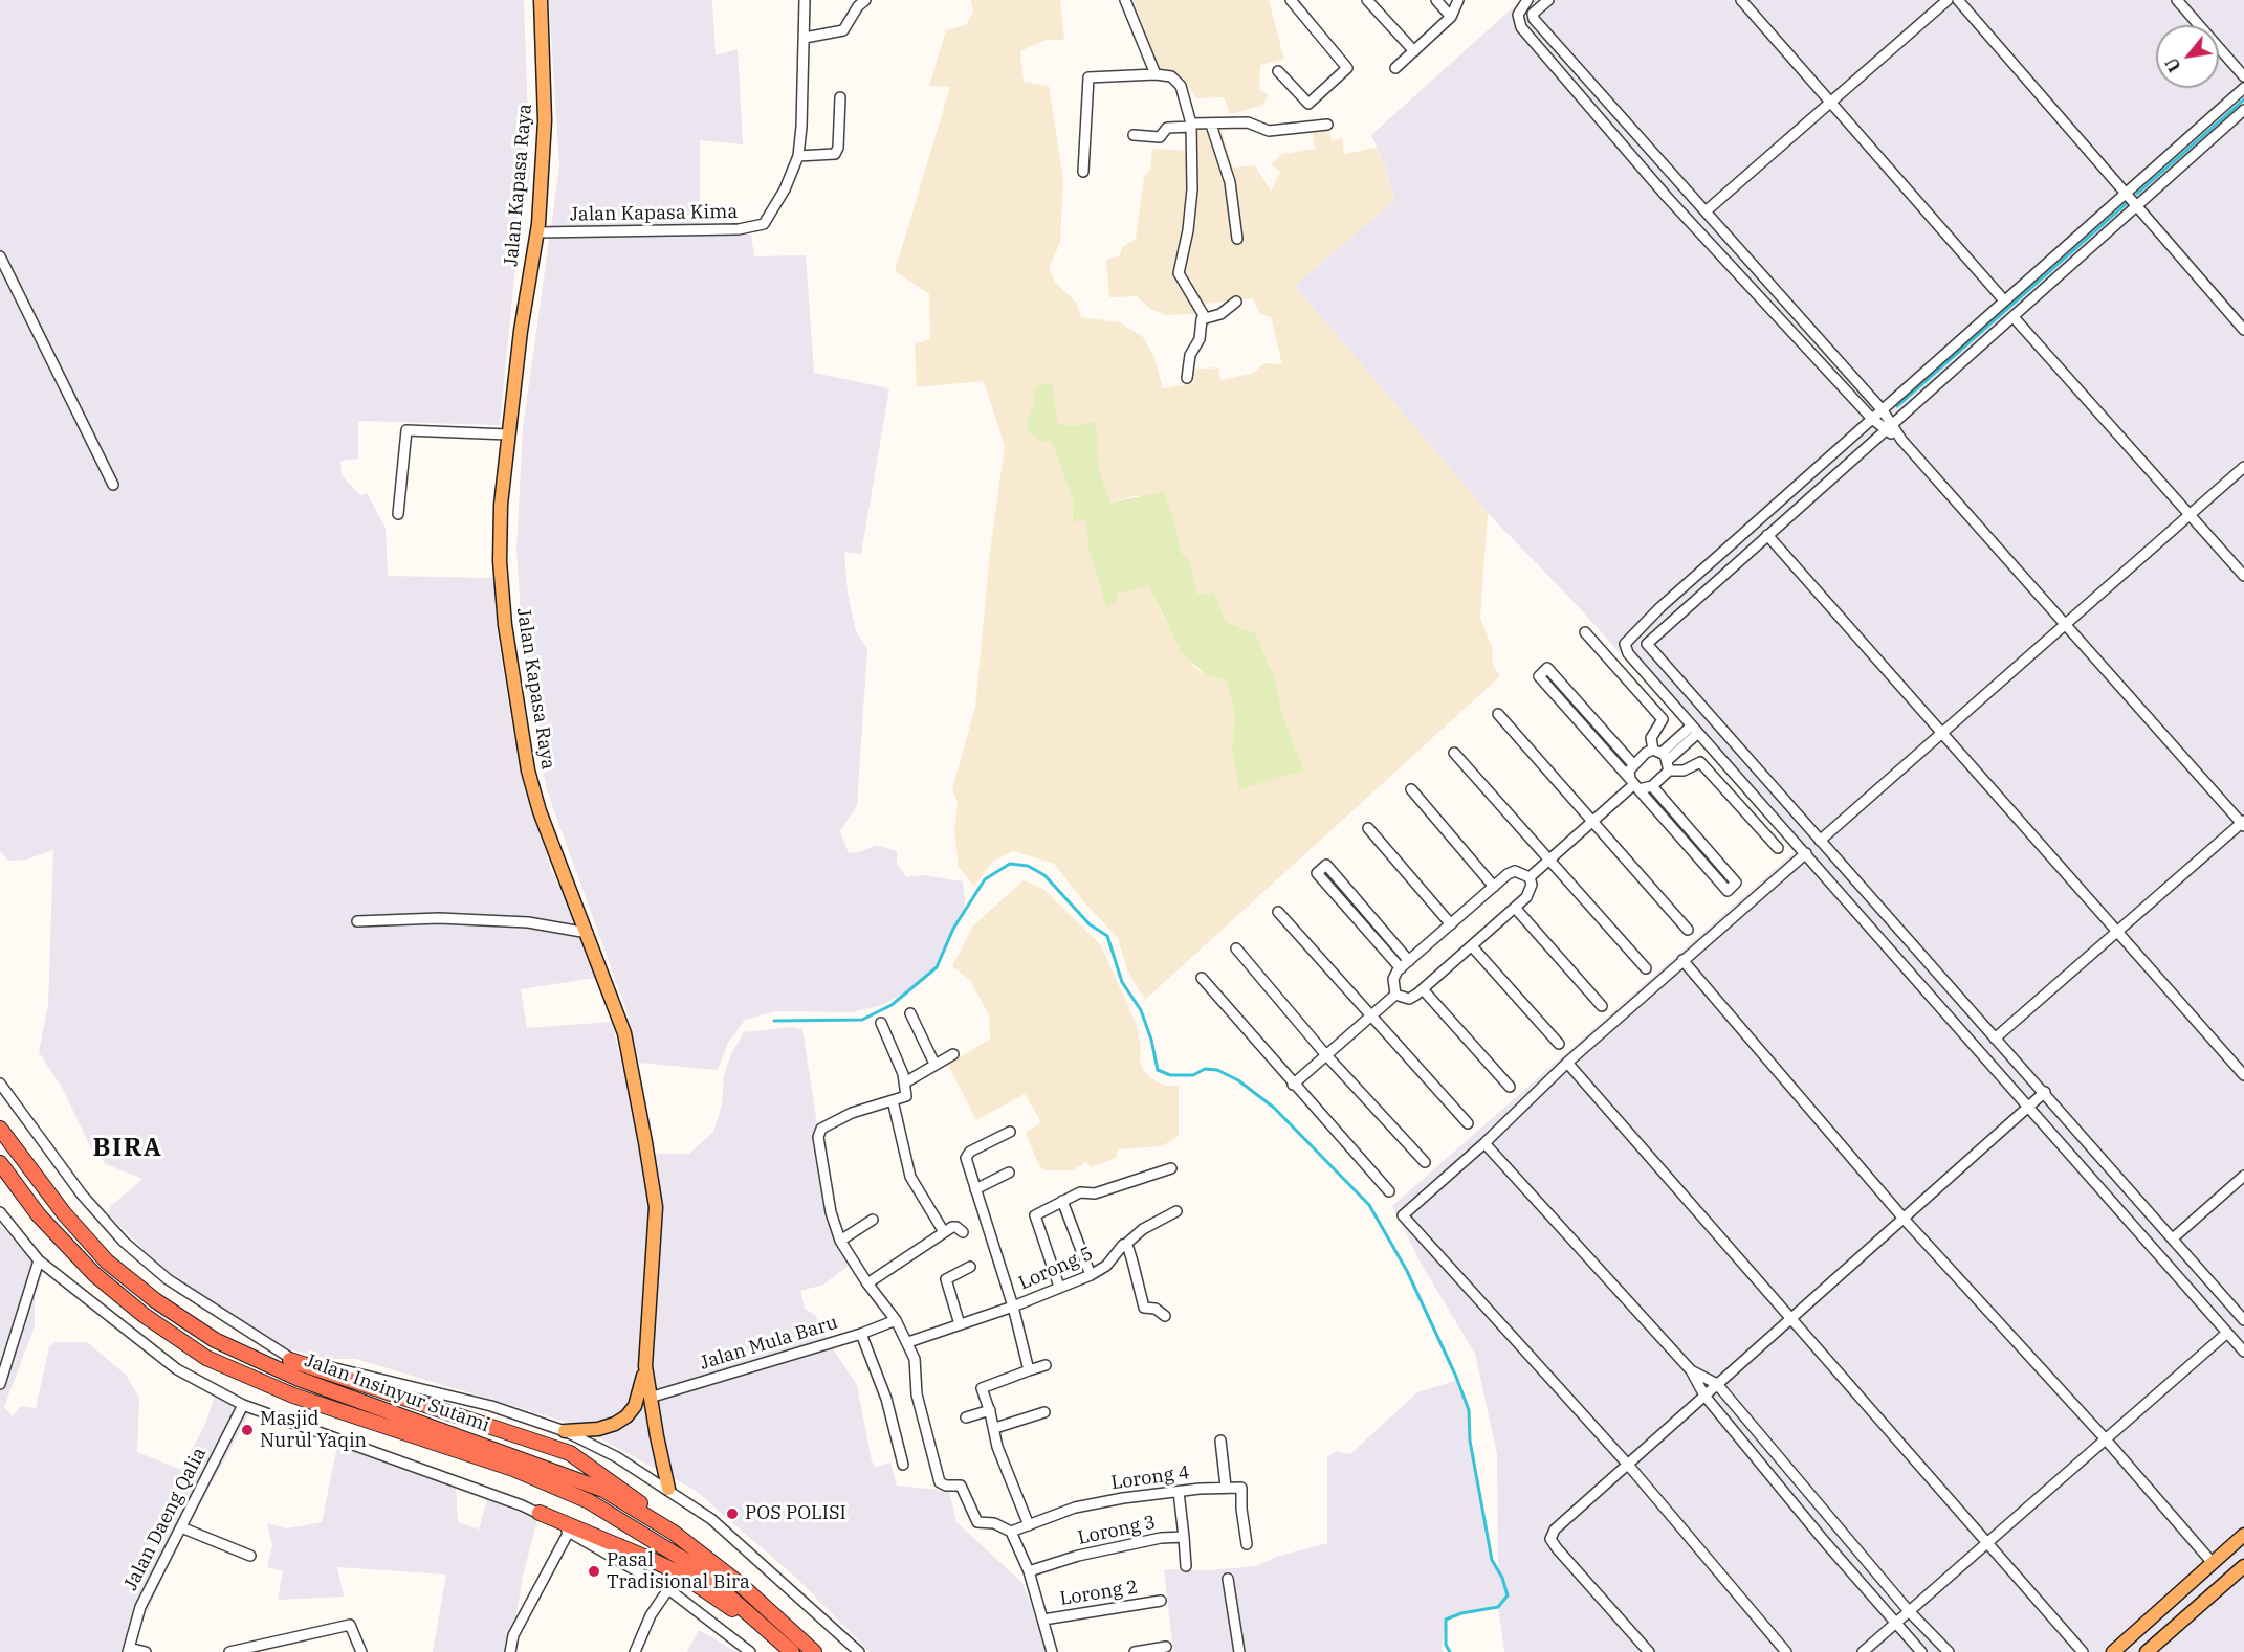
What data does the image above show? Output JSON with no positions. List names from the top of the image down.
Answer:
{
  "streets": {
    "highway": ["Jalan Insinyur Sutami"],
    "main road": ["Jalan Kapasa Raya"],
    "street": [
      "Jalan Kapasa Kima",
      "Lorong 5",
      "Jalan Mula Baru",
      "Lorong 4",
      "Jalan Daeng Qalia",
      "Lorong 3",
      "Lorong 2"
    ]
  },
  "crossings": [
    ["Jalan Kapasa Raya", "Jalan Kapasa Kima"],
    ["Jalan Kapasa Raya", "Jalan Mula Baru"]
  ],
  "districts": ["BIRA"],
  "places": ["Masjid Nurul Yaqin", "POS POLISI", "Pasal Tradisional Bira"],
  "north": "bottom left"
}
